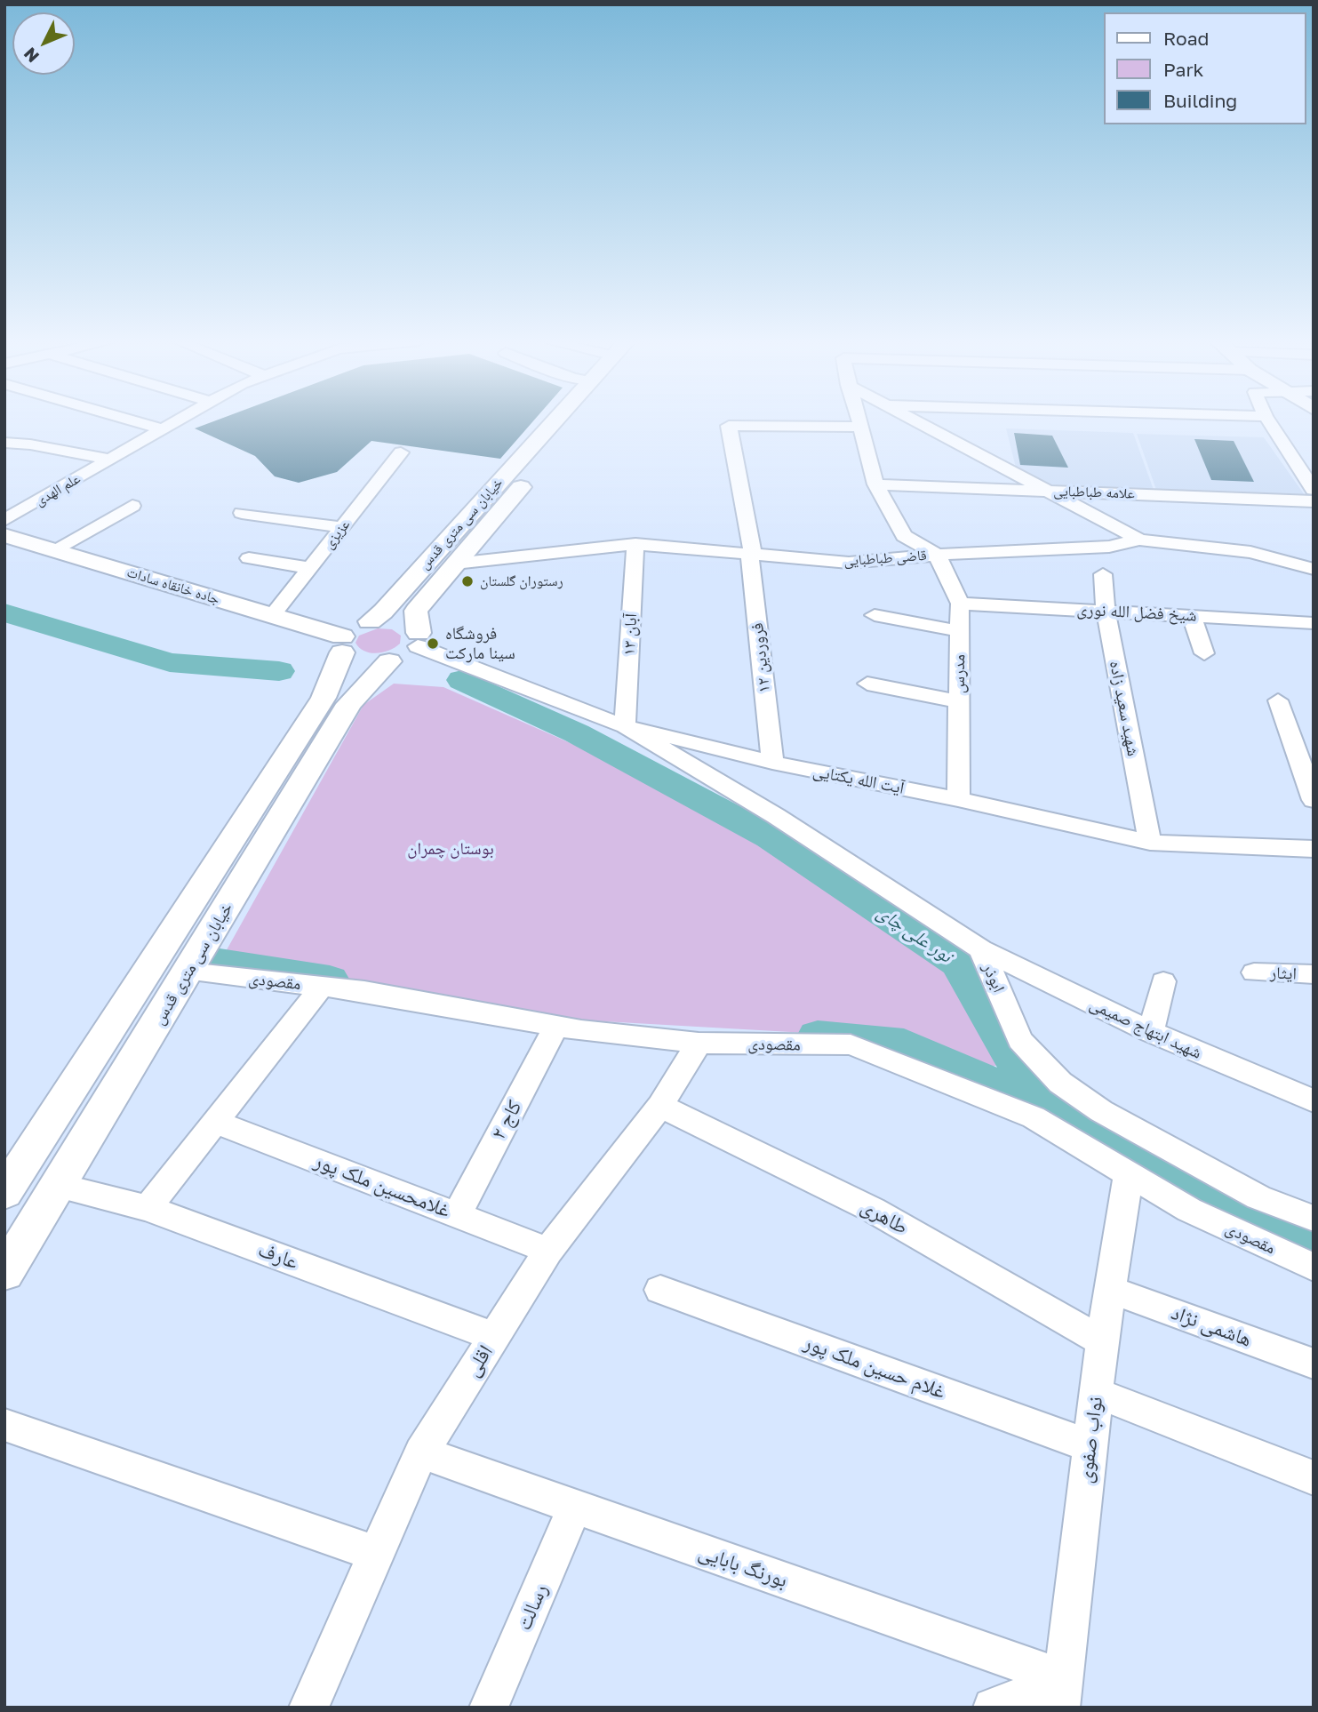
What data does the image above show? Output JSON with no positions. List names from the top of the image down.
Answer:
{
  "streets": {
    "main road": ["خیابان سی متری قدس", "جاده خانقاه سادات"],
    "street": [
      "علم الهدی",
      "علامه طباطبایی",
      "عزیزی",
      "قاضی طباطبایی",
      "شیخ فضل الله نوری",
      "۱۳ آبان",
      "۱۲ فروردین",
      "مدرس",
      "شهید سعید زاده",
      "آیت الله یکتایی",
      "ایثار",
      "ابوذر",
      "مقصودی",
      "شهید ابتهاج صمیمی",
      "کاج ۲",
      "غلامحسین ملک پور",
      "طاهری",
      "عارف",
      "هاشمی نژاد",
      "اقلی",
      "غلام حسین ملک پور",
      "نواب صفوی",
      "بورنگ بابایی",
      "رسالت"
    ]
  },
  "crossings": [
    ["خیابان سی متری قدس", "قاضی طباطبایی"],
    ["خیابان سی متری قدس", "جاده خانقاه سادات"],
    ["خیابان سی متری قدس", "آیت الله یکتایی"],
    ["خیابان سی متری قدس", "مقصودی"],
    ["خیابان سی متری قدس", "عارف"],
    ["عزیزی", "جاده خانقاه سادات"],
    ["قاضی طباطبایی", "۱۳ آبان"],
    ["قاضی طباطبایی", "۱۲ فروردین"],
    ["قاضی طباطبایی", "مدرس"],
    ["شیخ فضل الله نوری", "مدرس"],
    ["شیخ فضل الله نوری", "شهید سعید زاده"],
    ["۱۳ آبان", "آیت الله یکتایی"],
    ["۱۳ آبان", "ابوذر"],
    ["۱۲ فروردین", "آیت الله یکتایی"],
    ["مدرس", "آیت الله یکتایی"],
    ["شهید سعید زاده", "آیت الله یکتایی"],
    ["آیت الله یکتایی", "ابوذر"],
    ["ابوذر", "شهید ابتهاج صمیمی"],
    ["مقصودی", "کاج ۲"],
    ["مقصودی", "اقلی"],
    ["مقصودی", "نواب صفوی"],
    ["کاج ۲", "غلامحسین ملک پور"],
    ["غلامحسین ملک پور", "اقلی"],
    ["طاهری", "اقلی"],
    ["طاهری", "نواب صفوی"],
    ["عارف", "اقلی"],
    ["هاشمی نژاد", "نواب صفوی"],
    ["اقلی", "بورنگ بابایی"],
    ["غلام حسین ملک پور", "نواب صفوی"],
    ["نواب صفوی", "بورنگ بابایی"],
    ["بورنگ بابایی", "رسالت"]
  ],
  "water": ["نور علی چای"],
  "parks": ["بوستان چمران"],
  "places": ["رستوران گلستان", "فروشگاه سینا مارکت"],
  "legend": ["Road", "Park", "Building"],
  "north": "bottom left"
}
